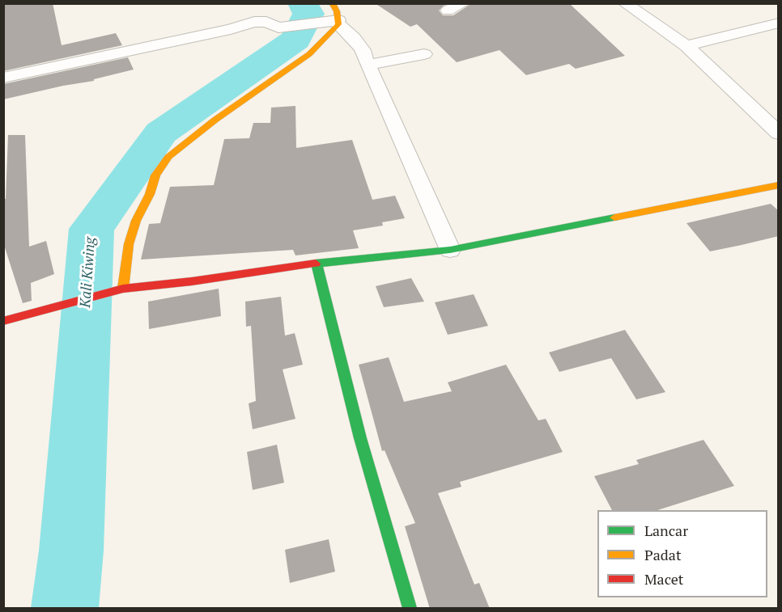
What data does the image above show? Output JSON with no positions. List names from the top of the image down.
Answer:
{
  "water": ["Kali Kiwing"],
  "legend": ["Lancar", "Padat", "Macet"]
}
